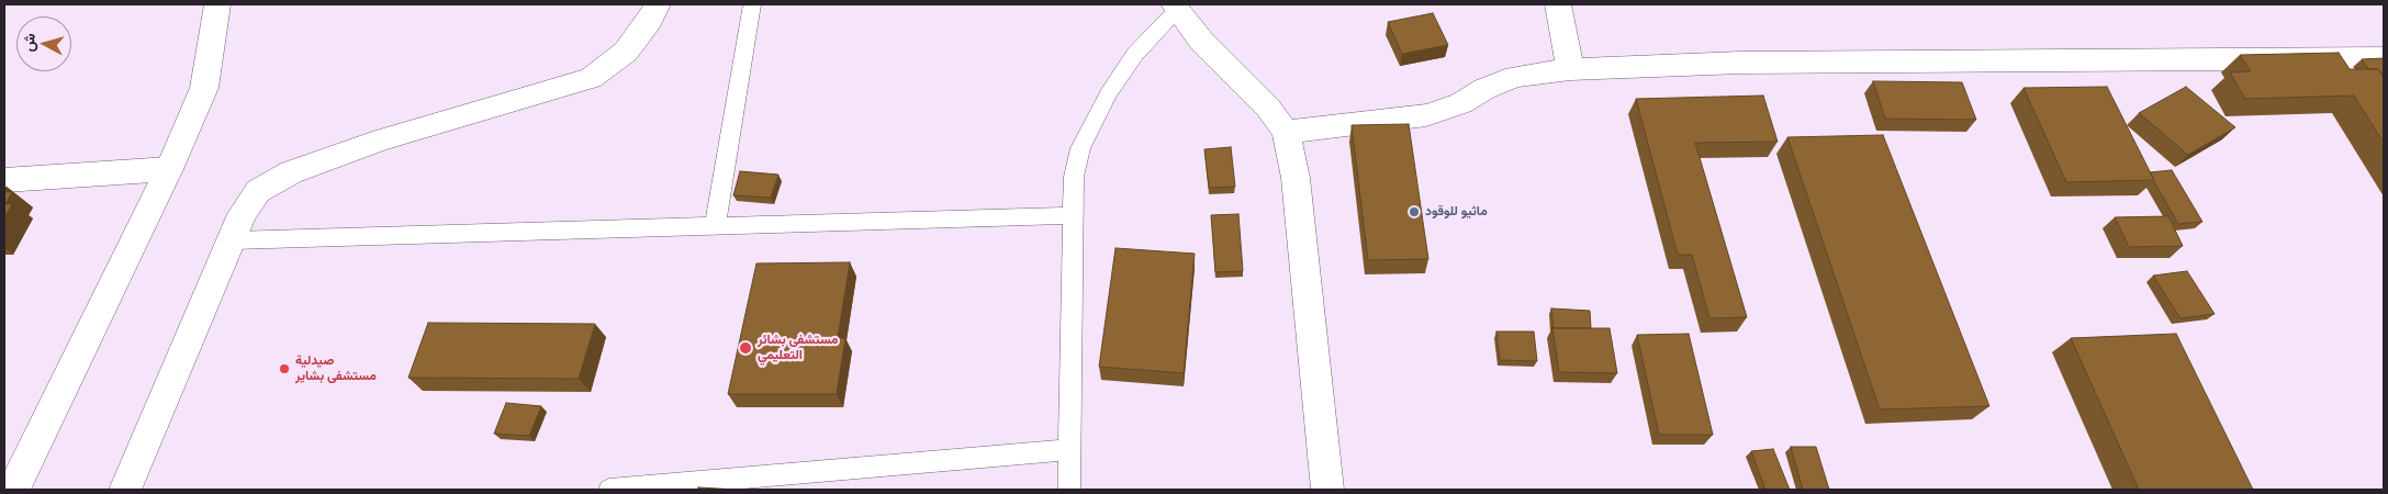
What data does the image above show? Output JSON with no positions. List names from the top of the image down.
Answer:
{
  "places": ["ماثيو للوقود", "مستشفى بشائر التعليمي", "صيدلية مستشفى بشاير"],
  "north": "left"
}
